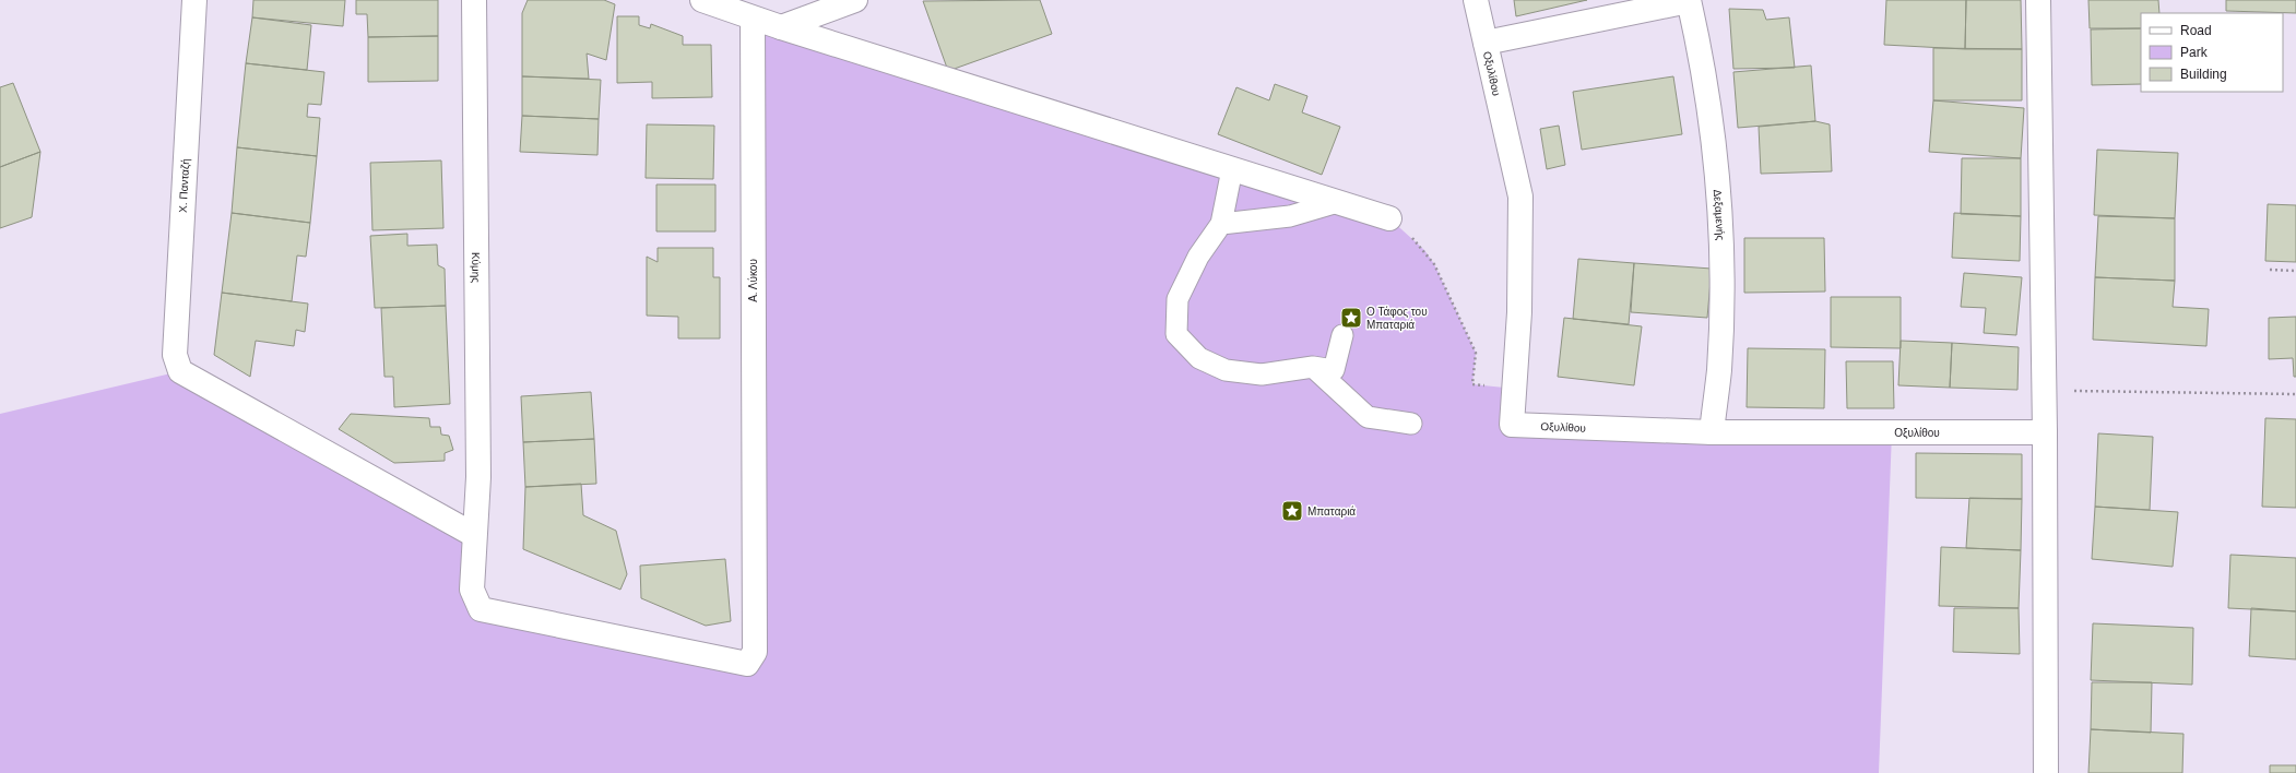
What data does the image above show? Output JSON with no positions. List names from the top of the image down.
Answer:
{
  "streets": {
    "street": [
      "Οξυλίθου",
      "Χ. Πανταζή",
      "Δεξαμενής",
      "Κύμης",
      "Α. Λύκου"
    ]
  },
  "crossings": [
    ["Οξυλίθου", "Δεξαμενής"],
    ["Χ. Πανταζή", "Κύμης"],
    ["Κύμης", "Α. Λύκου"]
  ],
  "places": {
    "place": ["Ο Τάφος του Μπαταριά", "Μπαταριά"]
  },
  "legend": ["Road", "Park", "Building"]
}
